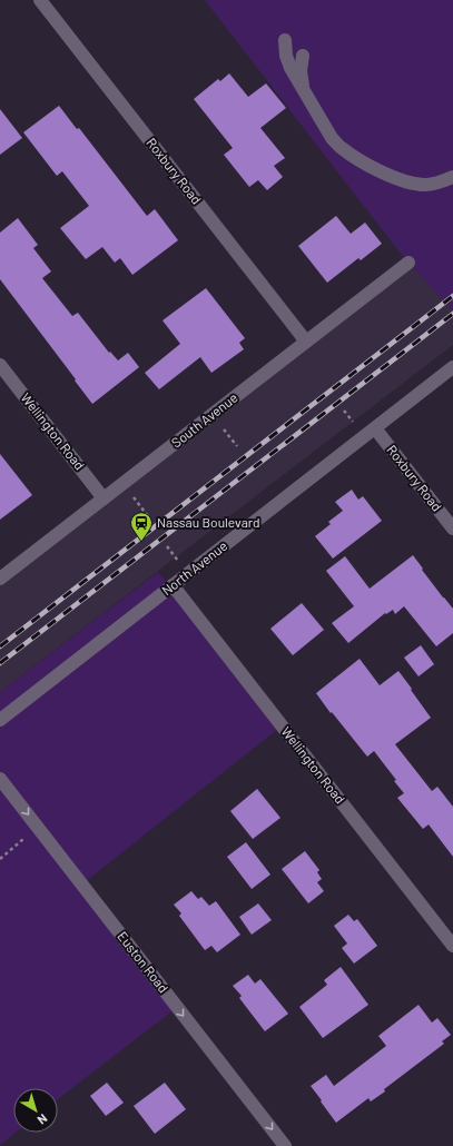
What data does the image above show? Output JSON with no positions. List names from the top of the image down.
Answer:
{
  "streets": {
    "street": [
      "Roxbury Road",
      "South Avenue",
      "Wellington Road",
      "North Avenue",
      "Euston Road"
    ]
  },
  "crossings": [
    ["Roxbury Road", "South Avenue"],
    ["Roxbury Road", "North Avenue"],
    ["South Avenue", "Wellington Road"],
    ["Wellington Road", "North Avenue"]
  ],
  "one_way": ["Euston Road"],
  "places": {
    "station": ["Nassau Boulevard"]
  },
  "north": "bottom right"
}
